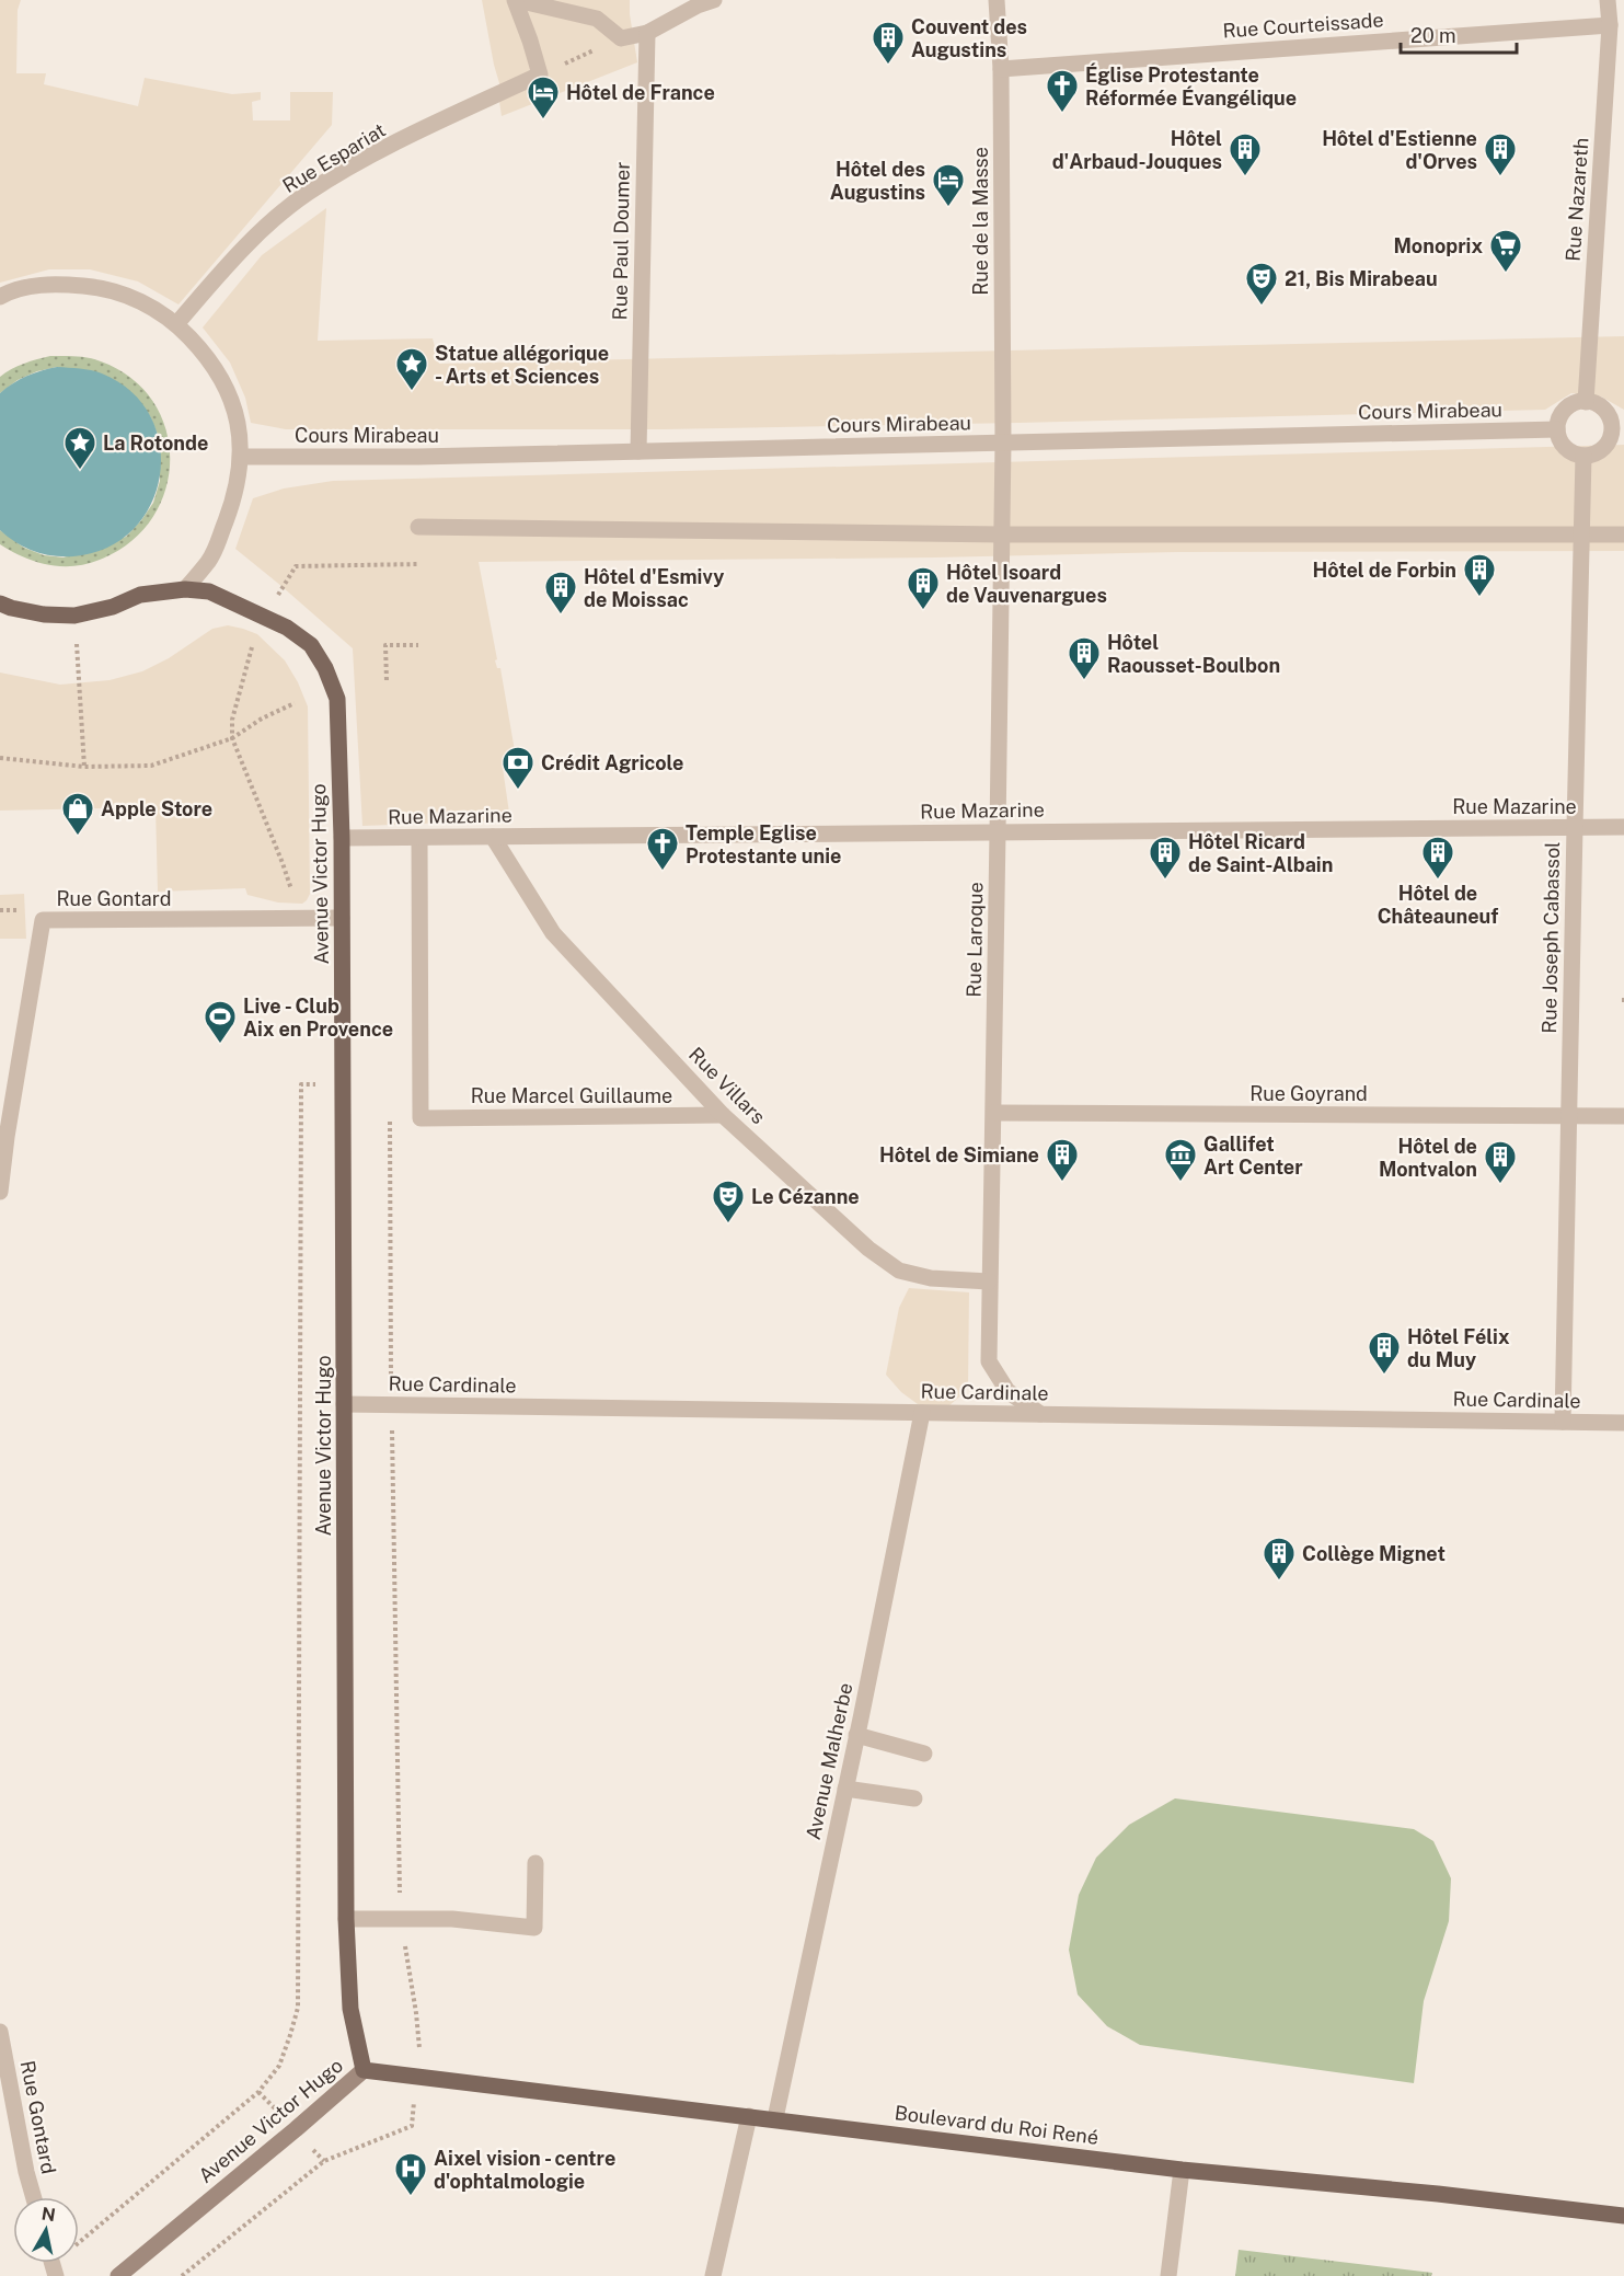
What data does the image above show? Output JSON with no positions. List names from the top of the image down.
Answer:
{
  "streets": {
    "main road": ["Avenue Victor Hugo", "Boulevard du Roi René"],
    "street": [
      "Rue Courteissade",
      "Rue Espariat",
      "Rue Nazareth",
      "Rue de la Masse",
      "Rue Paul Doumer",
      "Cours Mirabeau",
      "Rue Mazarine",
      "Rue Gontard",
      "Rue Joseph Cabassol",
      "Rue Laroque",
      "Rue Villars",
      "Rue Goyrand",
      "Rue Marcel Guillaume",
      "Rue Cardinale",
      "Avenue Malherbe"
    ]
  },
  "crossings": [
    ["Rue Courteissade", "Rue Nazareth"],
    ["Rue Courteissade", "Rue de la Masse"],
    ["Rue Nazareth", "Cours Mirabeau"],
    ["Rue Nazareth", "Rue Joseph Cabassol"],
    ["Rue de la Masse", "Cours Mirabeau"],
    ["Rue de la Masse", "Rue Laroque"],
    ["Rue Paul Doumer", "Cours Mirabeau"],
    ["Cours Mirabeau", "Rue Joseph Cabassol"],
    ["Cours Mirabeau", "Rue Laroque"],
    ["Rue Mazarine", "Avenue Victor Hugo"],
    ["Rue Mazarine", "Rue Joseph Cabassol"],
    ["Rue Mazarine", "Rue Laroque"],
    ["Rue Mazarine", "Rue Villars"],
    ["Rue Mazarine", "Rue Marcel Guillaume"],
    ["Avenue Victor Hugo", "Rue Gontard"],
    ["Avenue Victor Hugo", "Rue Cardinale"],
    ["Avenue Victor Hugo", "Boulevard du Roi René"],
    ["Rue Joseph Cabassol", "Rue Goyrand"],
    ["Rue Joseph Cabassol", "Rue Cardinale"],
    ["Rue Laroque", "Rue Villars"],
    ["Rue Laroque", "Rue Goyrand"],
    ["Rue Laroque", "Rue Cardinale"],
    ["Rue Villars", "Rue Marcel Guillaume"],
    ["Rue Cardinale", "Avenue Malherbe"],
    ["Avenue Malherbe", "Boulevard du Roi René"]
  ],
  "places": {
    "building": [
      "Couvent des Augustins",
      "Hôtel d'Arbaud-Jouques",
      "Hôtel d'Estienne d'Orves",
      "Hôtel de Forbin",
      "Hôtel Isoard de Vauvenargues",
      "Hôtel d'Esmivy de Moissac",
      "Hôtel Raousset-Boulbon",
      "Hôtel Ricard de Saint-Albain",
      "Hôtel de Châteauneuf",
      "Hôtel de Simiane",
      "Hôtel de Montvalon",
      "Hôtel Félix du Muy",
      "Collège Mignet"
    ],
    "church": ["Église Protestante Réformée Évangélique", "Temple Eglise Protestante unie"],
    "hotel": ["Hôtel de France", "Hôtel des Augustins"],
    "supermarket": ["Monoprix"],
    "theatre": ["21, Bis Mirabeau", "Le Cézanne"],
    "place": ["Statue allégorique - Arts et Sciences", "La Rotonde"],
    "bank": ["Crédit Agricole"],
    "shop": ["Apple Store"],
    "sports": ["Live - Club Aix en Provence"],
    "museum": ["Gallifet Art Center"],
    "hospital": ["Aixel vision - centre d'ophtalmologie"]
  },
  "scale_bar": "20 m",
  "north": "top"
}
